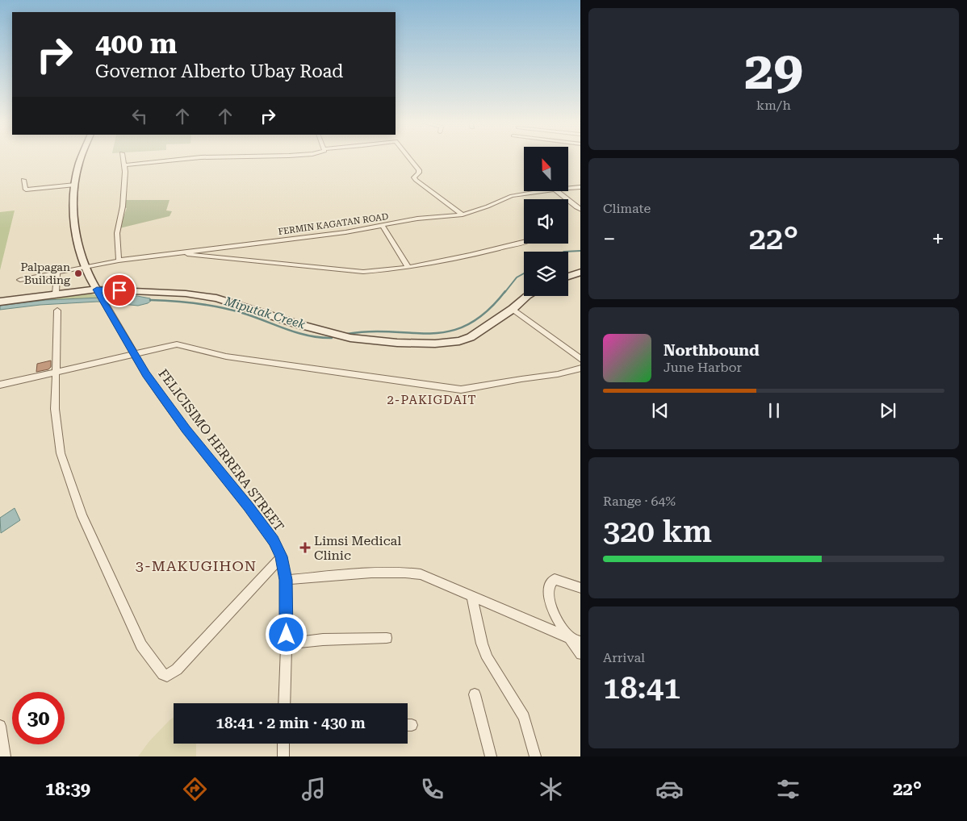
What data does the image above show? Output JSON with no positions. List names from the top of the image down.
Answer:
{
  "streets": {
    "main road": ["FELICISIMO HERRERA STREET"],
    "street": ["FERMIN KAGATAN ROAD"]
  },
  "crossings": [
    ["FERMIN KAGATAN ROAD", "FELICISIMO HERRERA STREET"]
  ],
  "districts": ["2-PAKIGDAIT", "3-MAKUGIHON"],
  "water": ["Miputak Creek"],
  "places": {
    "other": ["Palpagan Building"],
    "health": ["Limsi Medical Clinic"]
  },
  "north": "top",
  "page": {
    "tile": [
      ["29", "km/h"],
      "Climate",
      ["Range · 64%", "320 km"],
      ["Arrival", "18:41"]
    ],
    "turn": ["400 m", "Governor Alberto Ubay Road"],
    "heat": ["−", "22°", "+"],
    "song": ["Northbound", "June Harbor"],
    "limit": "30",
    "trip": "18:41 · 2 min · 430 m",
    "tabs": ["18:39", "22°"]
  }
}
